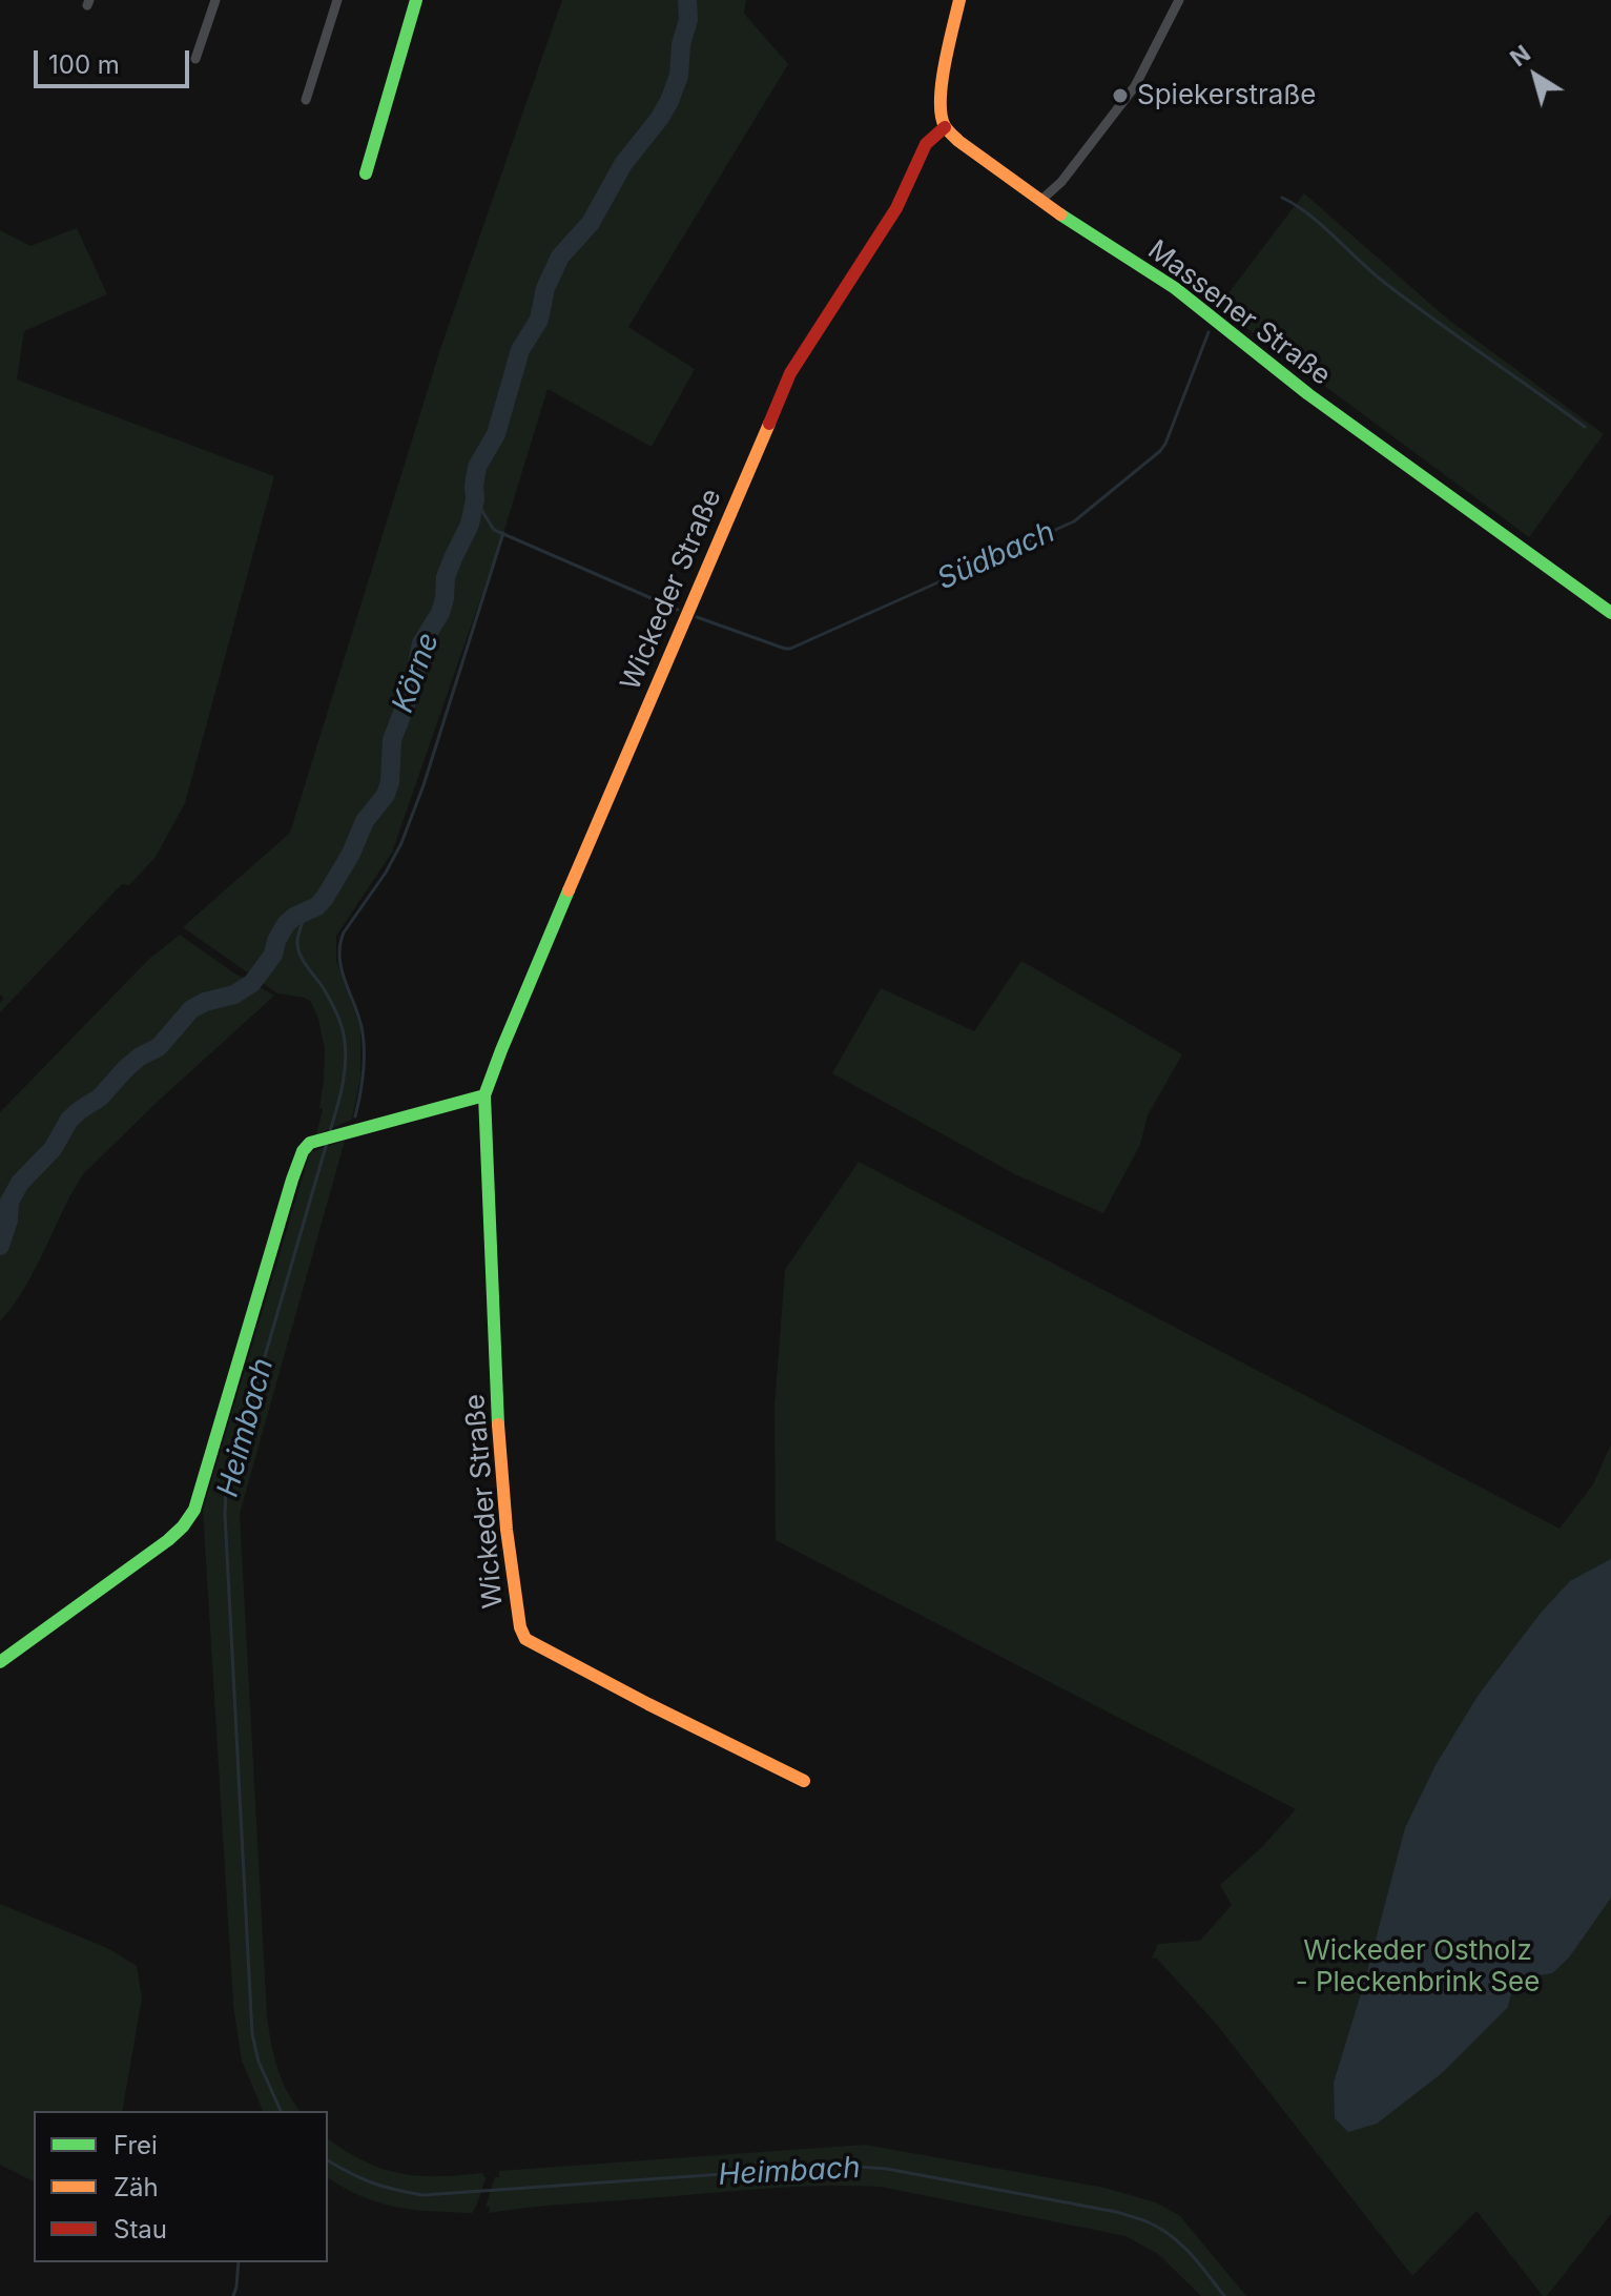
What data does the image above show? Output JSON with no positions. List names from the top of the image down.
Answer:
{
  "streets": {
    "street": ["Massener Straße", "Wickeder Straße"]
  },
  "crossings": [
    ["Massener Straße", "Wickeder Straße"]
  ],
  "water": ["Südbach", "Körne", "Heimbach"],
  "parks": ["Wickeder Ostholz - Pleckenbrink See"],
  "places": ["Spiekerstraße"],
  "legend": ["Frei", "Zäh", "Stau"],
  "scale_bar": "100 m",
  "north": "top left"
}
